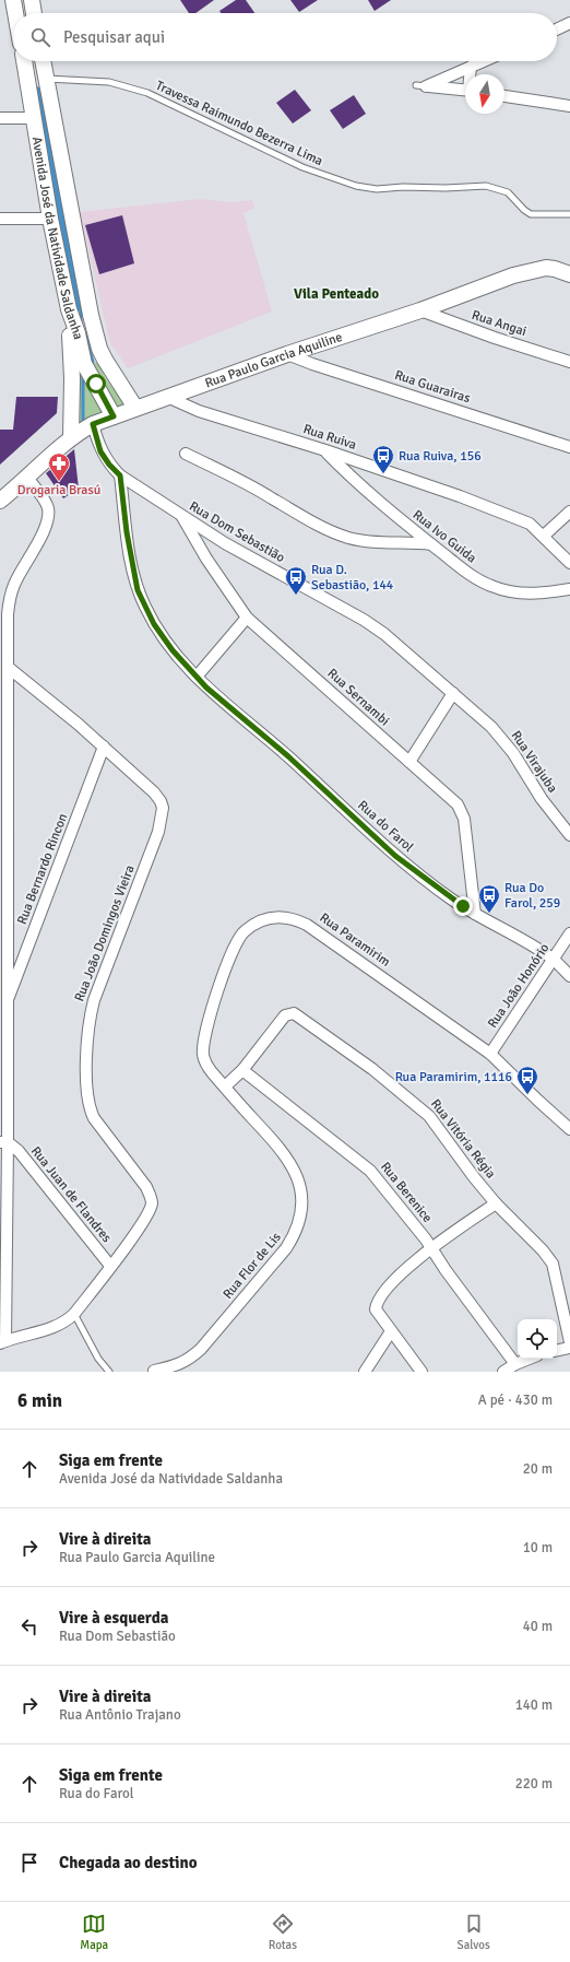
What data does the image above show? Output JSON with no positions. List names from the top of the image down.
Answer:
{
  "streets": {
    "street": [
      "Avenida José da Natividade Saldanha",
      "Rua Angai",
      "Rua Paulo Garcia Aquiline",
      "Rua Guarairas",
      "Rua Ruiva",
      "Rua Dom Sebastião",
      "Rua Ivo Guida",
      "Rua Sernambi",
      "Rua Virajuba",
      "Rua do Farol",
      "Rua Bernardo Rincon",
      "Rua João Domingos Vieira",
      "Rua Paramirim",
      "Rua João Honório",
      "Rua Vitória Régia",
      "Rua Berenice",
      "Rua Juan de Flandres",
      "Rua Flor de Lis"
    ],
    "lane": ["Travessa Raimundo Bezerra Lima"]
  },
  "crossings": [
    ["Travessa Raimundo Bezerra Lima", "Avenida José da Natividade Saldanha"],
    ["Avenida José da Natividade Saldanha", "Rua Paulo Garcia Aquiline"],
    ["Rua Angai", "Rua Paulo Garcia Aquiline"],
    ["Rua Paulo Garcia Aquiline", "Rua Guarairas"],
    ["Rua Paulo Garcia Aquiline", "Rua Ruiva"],
    ["Rua Paulo Garcia Aquiline", "Rua Dom Sebastião"],
    ["Rua Ruiva", "Rua Ivo Guida"],
    ["Rua Dom Sebastião", "Rua Sernambi"],
    ["Rua Dom Sebastião", "Rua Virajuba"],
    ["Rua Dom Sebastião", "Rua do Farol"],
    ["Rua Sernambi", "Rua do Farol"],
    ["Rua do Farol", "Rua João Honório"],
    ["Rua Bernardo Rincon", "Rua João Domingos Vieira"],
    ["Rua João Domingos Vieira", "Rua Juan de Flandres"],
    ["Rua Paramirim", "Rua João Honório"],
    ["Rua Paramirim", "Rua Vitória Régia"],
    ["Rua Paramirim", "Rua Flor de Lis"],
    ["Rua Vitória Régia", "Rua Berenice"],
    ["Rua Vitória Régia", "Rua Flor de Lis"]
  ],
  "districts": ["Vila Penteado"],
  "places": {
    "bus stop": [
      "Rua Ruiva, 156",
      "Rua D. Sebastião, 144",
      "Rua Do Farol, 259",
      "Rua Paramirim, 1116"
    ],
    "pharmacy": ["Drogaria Brasú"]
  },
  "north": "bottom",
  "page": {
    "search": "Pesquisar aqui",
    "heading": ["6 min", "A pé · 430 m"],
    "list": [
      ["Siga em frente", "Avenida José da Natividade Saldanha", "20 m"],
      ["Vire à direita", "Rua Paulo Garcia Aquiline", "10 m"],
      ["Vire à esquerda", "Rua Dom Sebastião", "40 m"],
      ["Vire à direita", "Rua Antônio Trajano", "140 m"],
      ["Siga em frente", "Rua do Farol", "220 m"],
      "Chegada ao destino"
    ],
    "nav": ["Mapa", "Rotas", "Salvos"]
  }
}
